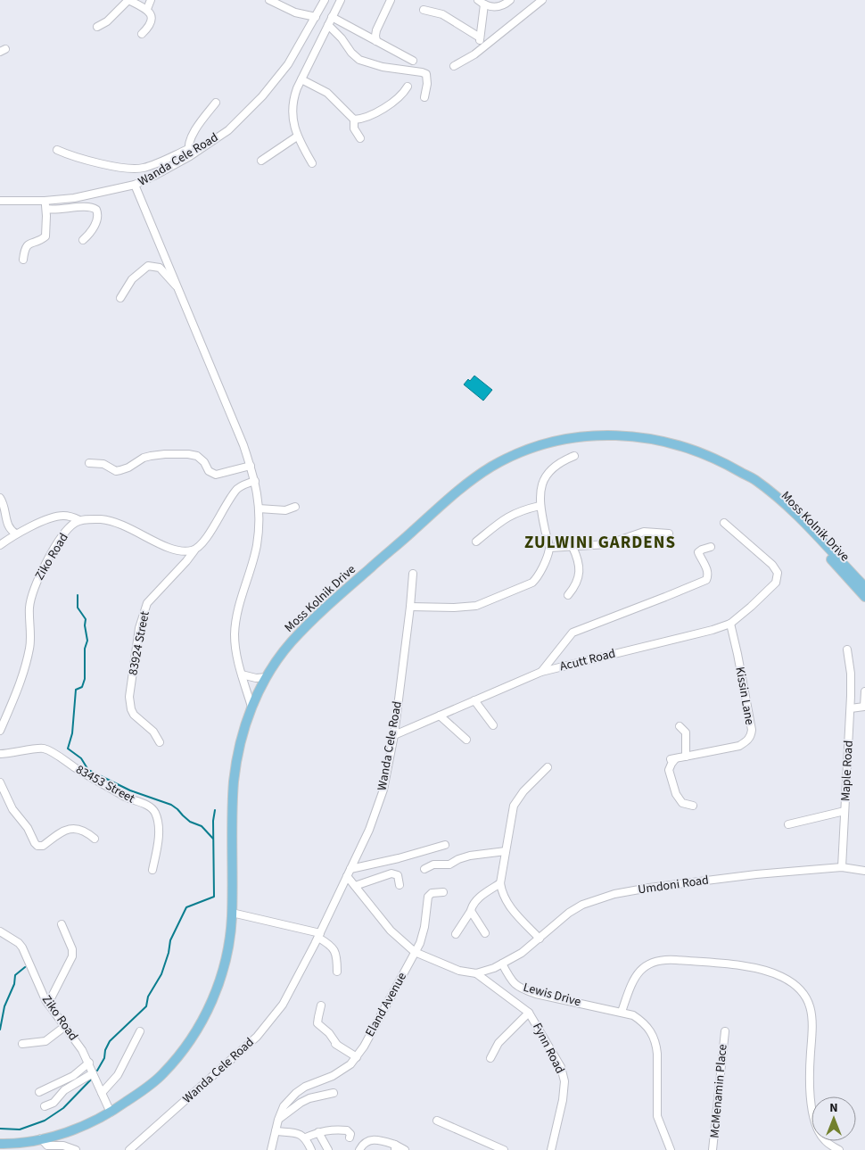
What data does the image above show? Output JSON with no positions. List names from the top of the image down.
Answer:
{
  "streets": {
    "main road": ["Moss Kolnik Drive"],
    "street": [
      "Wanda Cele Road",
      "Ziko Road",
      "83924 Street",
      "Acutt Road",
      "Kissin Lane",
      "Maple Road",
      "83453 Street",
      "Umdoni Road",
      "Lewis Drive",
      "Eland Avenue",
      "Fynn Road",
      "McMenamin Place"
    ]
  },
  "crossings": [
    ["Wanda Cele Road", "Moss Kolnik Drive"],
    ["Wanda Cele Road", "Acutt Road"],
    ["Moss Kolnik Drive", "Ziko Road"],
    ["Acutt Road", "Kissin Lane"],
    ["Maple Road", "Umdoni Road"],
    ["Umdoni Road", "Lewis Drive"]
  ],
  "districts": ["ZULWINI GARDENS"],
  "north": "top"
}
